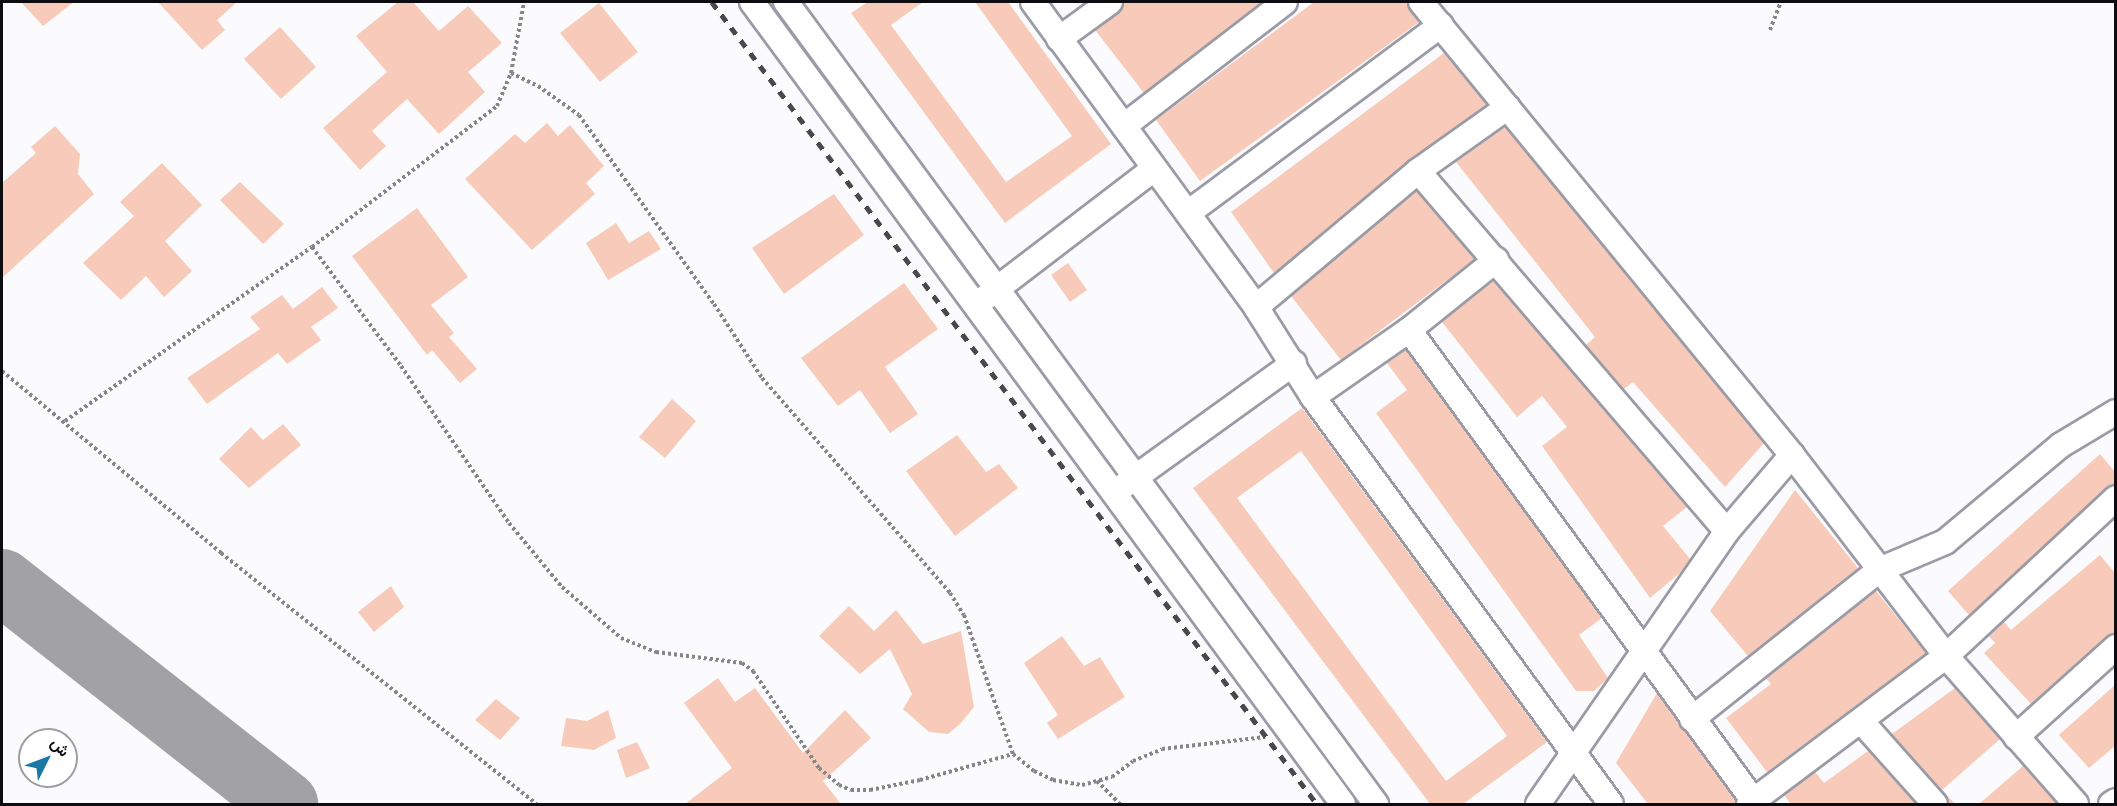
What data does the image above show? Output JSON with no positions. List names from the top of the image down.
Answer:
{
  "north": "top right"
}
